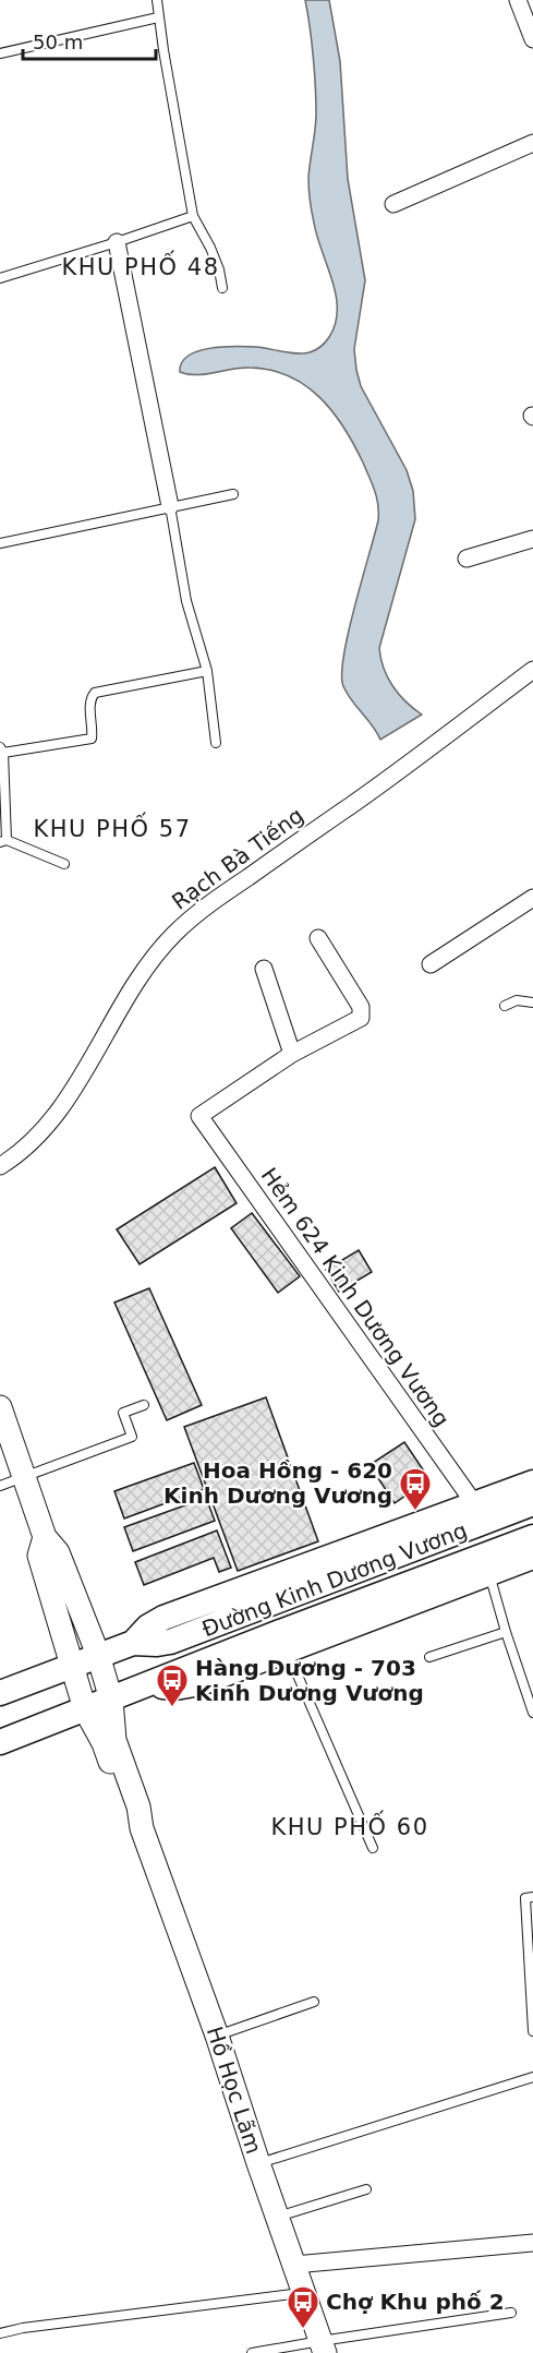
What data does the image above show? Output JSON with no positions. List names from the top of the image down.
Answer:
{
  "streets": {
    "main road": ["Đường Kinh Dương Vương", "Hồ Học Lãm"],
    "street": ["Rạch Bà Tiếng", "Hẻm 624 Kinh Dương Vương"]
  },
  "crossings": [
    ["Hẻm 624 Kinh Dương Vương", "Đường Kinh Dương Vương"],
    ["Đường Kinh Dương Vương", "Hồ Học Lãm"]
  ],
  "districts": ["KHU PHỐ 48", "KHU PHỐ 57", "KHU PHỐ 60"],
  "places": {
    "bus stop": ["Hoa Hồng - 620 Kinh Dương Vương", "Hàng Dương - 703 Kinh Dương Vương", "Chợ Khu phố 2"]
  },
  "scale_bar": "50 m"
}
